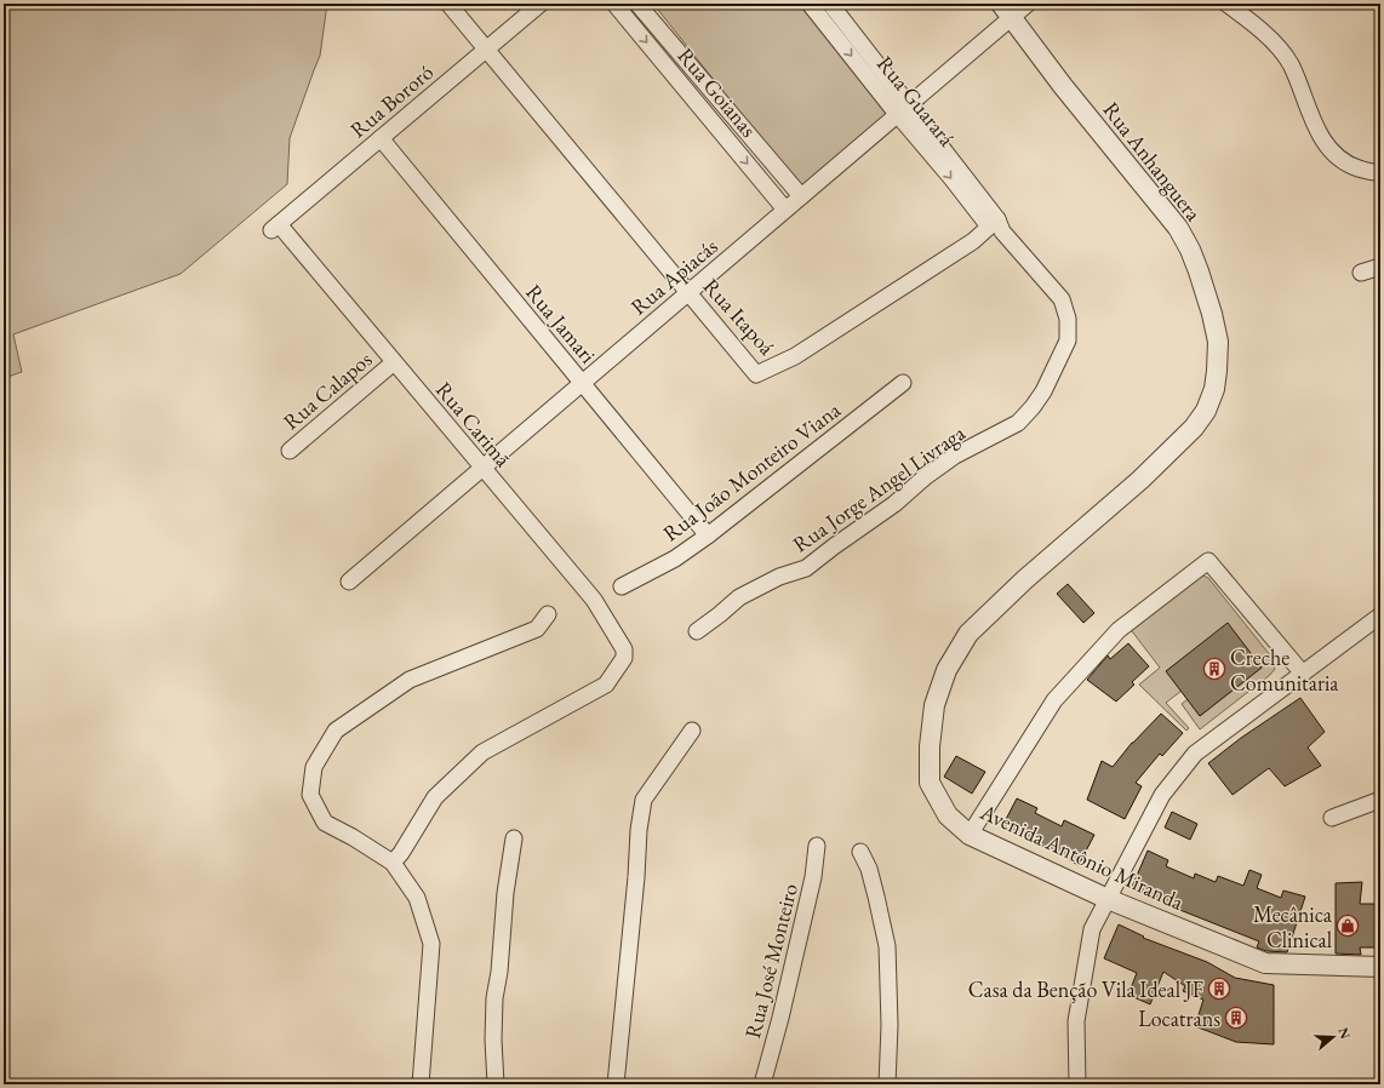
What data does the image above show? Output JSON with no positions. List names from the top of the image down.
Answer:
{
  "streets": {
    "street": [
      "Rua Goianas",
      "Rua Bororó",
      "Rua Guarará",
      "Rua Anhanguera",
      "Rua Apiacás",
      "Rua Itapoá",
      "Rua Jamari",
      "Rua Calapos",
      "Rua Carimã",
      "Rua João Monteiro Viana",
      "Rua Jorge Angel Livraga",
      "Avenida Antônio Miranda",
      "Rua José Monteiro"
    ]
  },
  "crossings": [
    ["Rua Goianas", "Rua Apiacás"],
    ["Rua Bororó", "Rua Itapoá"],
    ["Rua Bororó", "Rua Jamari"],
    ["Rua Bororó", "Rua Carimã"],
    ["Rua Guarará", "Rua Apiacás"],
    ["Rua Guarará", "Rua Itapoá"],
    ["Rua Guarará", "Rua Jorge Angel Livraga"],
    ["Rua Anhanguera", "Rua Apiacás"],
    ["Rua Anhanguera", "Avenida Antônio Miranda"],
    ["Rua Apiacás", "Rua Itapoá"],
    ["Rua Apiacás", "Rua Jamari"],
    ["Rua Apiacás", "Rua Carimã"],
    ["Rua Jamari", "Rua João Monteiro Viana"],
    ["Rua Calapos", "Rua Carimã"]
  ],
  "places": {
    "building": ["Creche Comunitaria", "Casa da Benção Vila Ideal JF", "Locatrans"],
    "shop": ["Mecânica Clinical"]
  },
  "north": "right"
}
